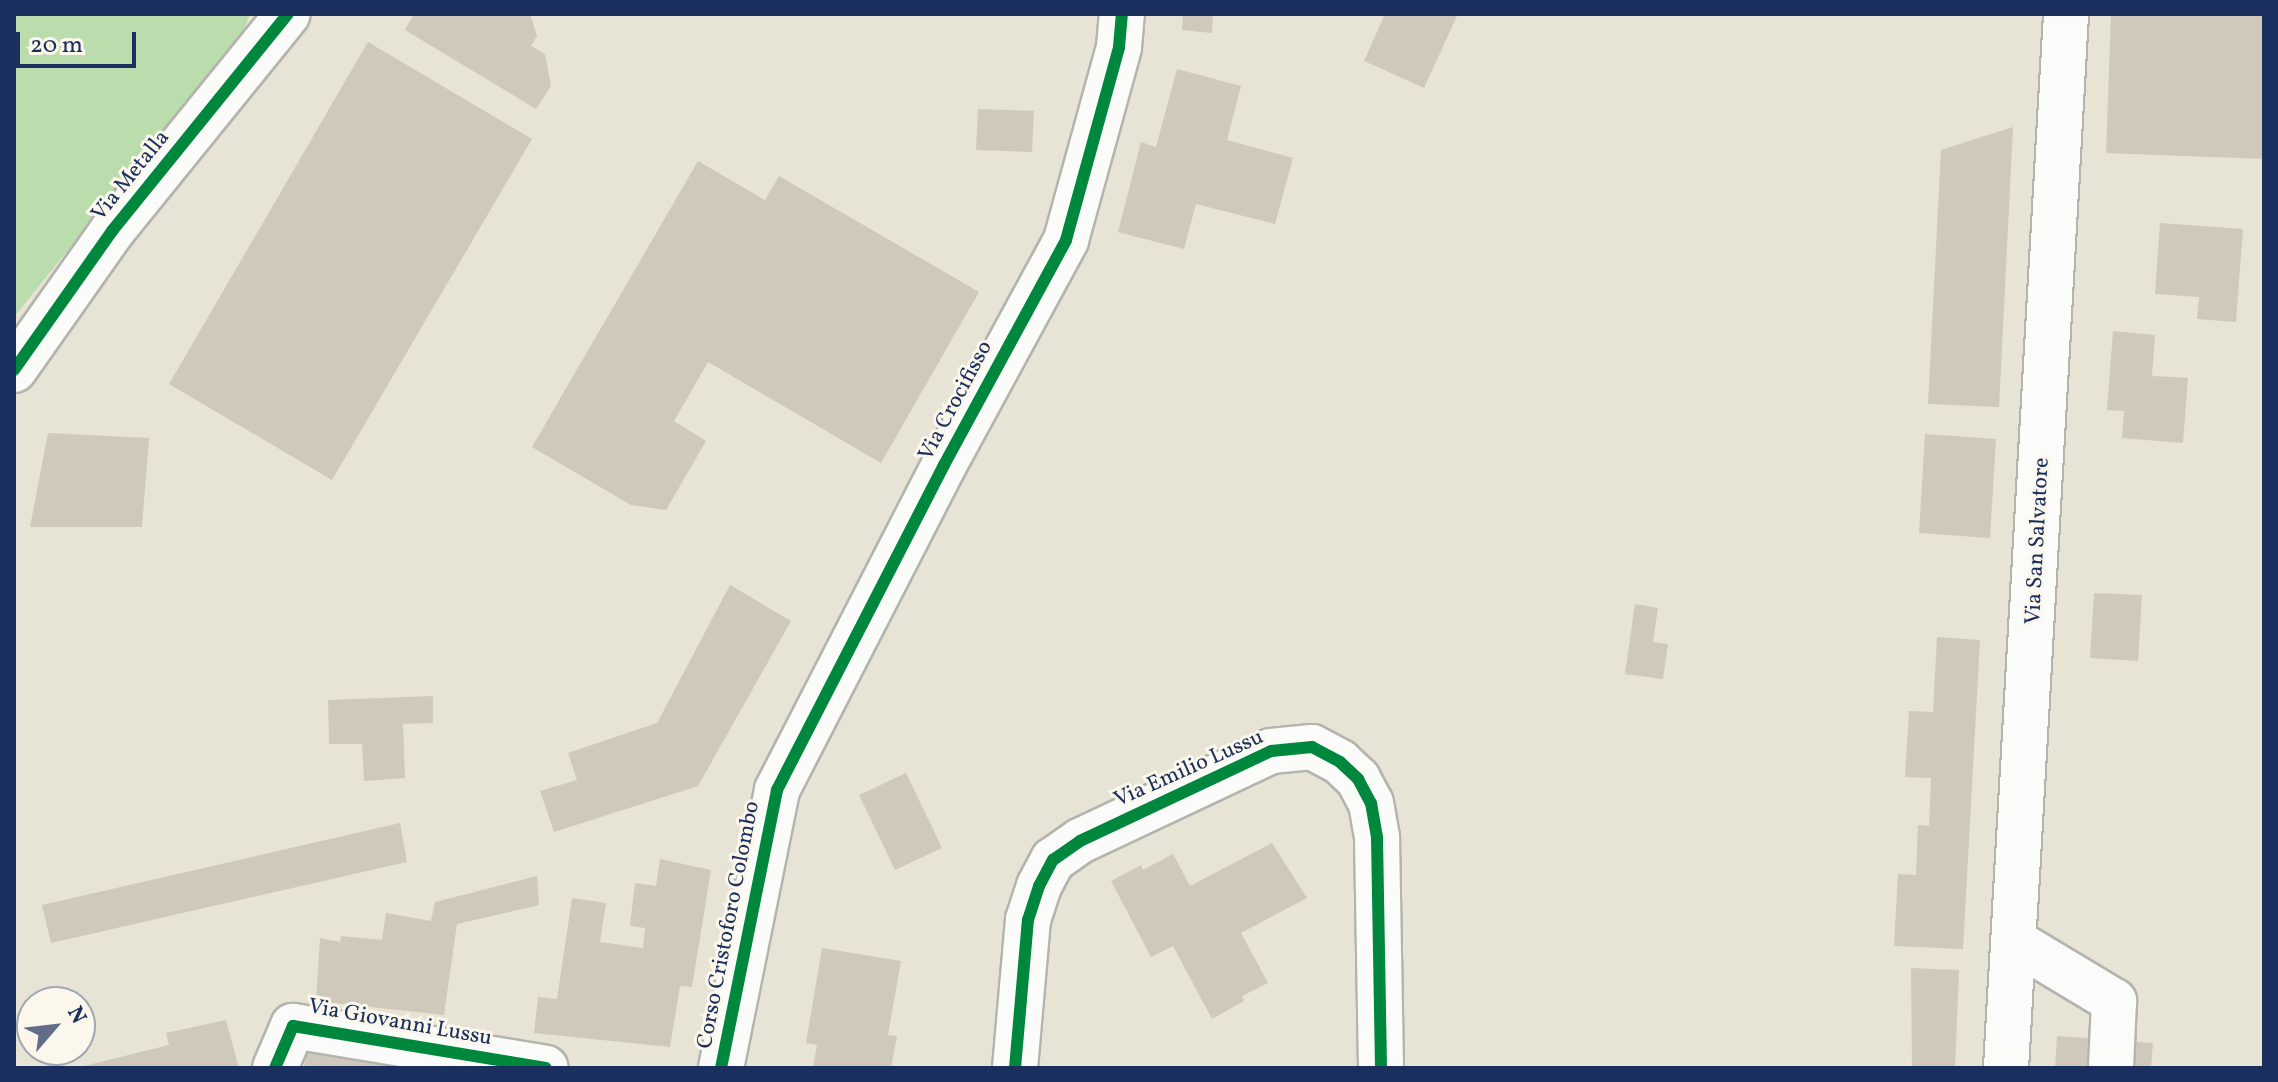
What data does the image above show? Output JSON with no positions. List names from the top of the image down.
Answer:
{
  "streets": {
    "street": [
      "Via Metalla",
      "Via Crocifisso",
      "Via San Salvatore",
      "Via Emilio Lussu",
      "Corso Cristoforo Colombo",
      "Via Giovanni Lussu"
    ]
  },
  "crossings": [
    ["Via Crocifisso", "Corso Cristoforo Colombo"]
  ],
  "scale_bar": "20 m",
  "north": "top right"
}
